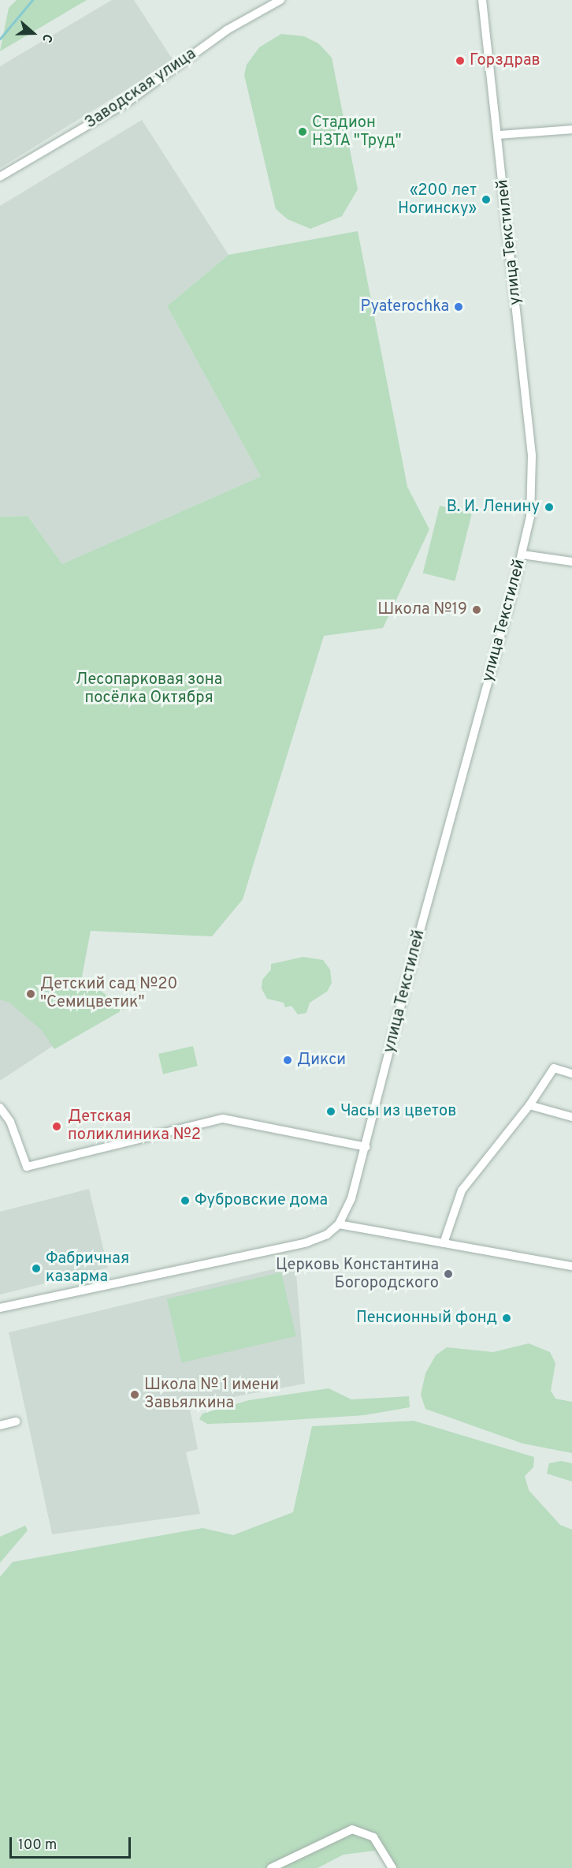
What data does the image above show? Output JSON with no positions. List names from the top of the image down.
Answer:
{
  "streets": {
    "street": ["Заводская улица", "улица Текстилей"]
  },
  "parks": ["Лесопарковая зона посёлка Октября"],
  "places": [
    "Горздрав",
    "Стадион НЗТА \"Труд\"",
    "«200 лет Ногинску»",
    "Pyaterochka",
    "В. И. Ленину",
    "Школа №19",
    "Детский сад №20 \"Семицветик\"",
    "Дикси",
    "Часы из цветов",
    "Детская поликлиника №2",
    "Фубровские дома",
    "Фабричная казарма",
    "Церковь Константина Богородского",
    "Пенсионный фонд",
    "Школа № 1 имени Завьялкина"
  ],
  "scale_bar": "100 m",
  "north": "right"
}
